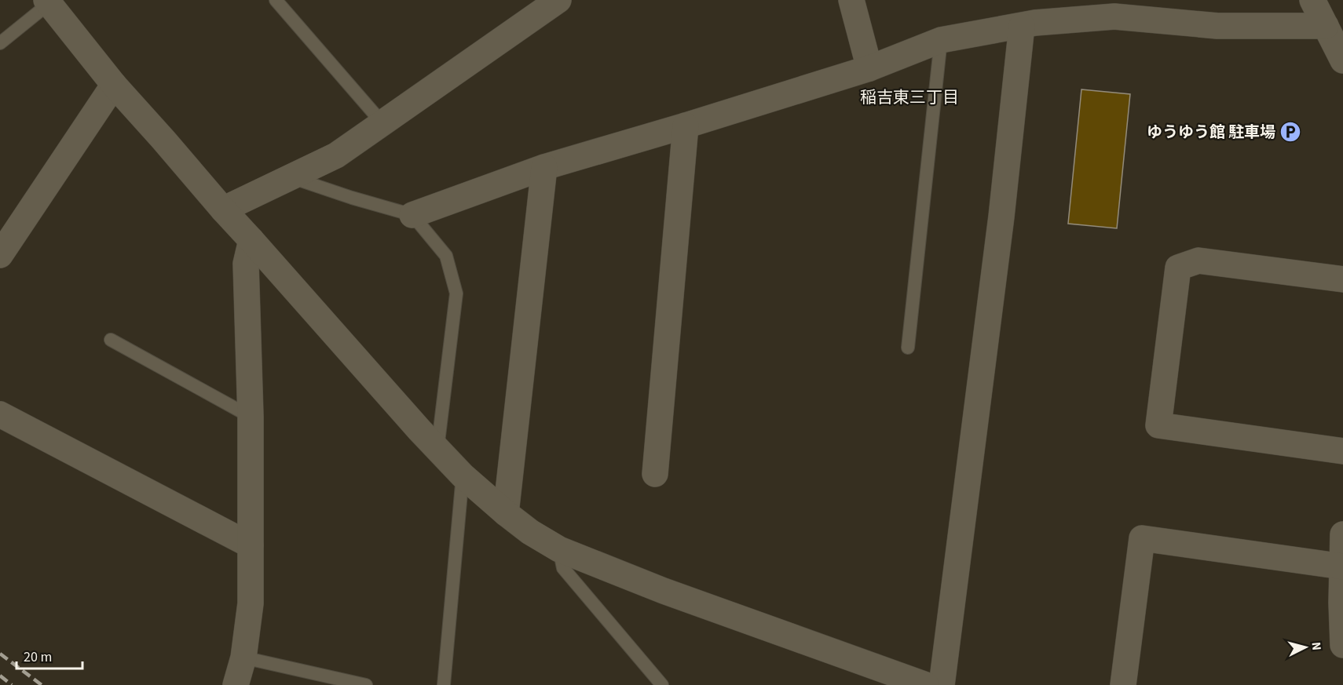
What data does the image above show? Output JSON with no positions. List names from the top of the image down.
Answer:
{
  "districts": ["稲吉東三丁目"],
  "places": {
    "parking": ["ゆうゆう館 駐車場"]
  },
  "scale_bar": "20 m",
  "north": "right"
}
